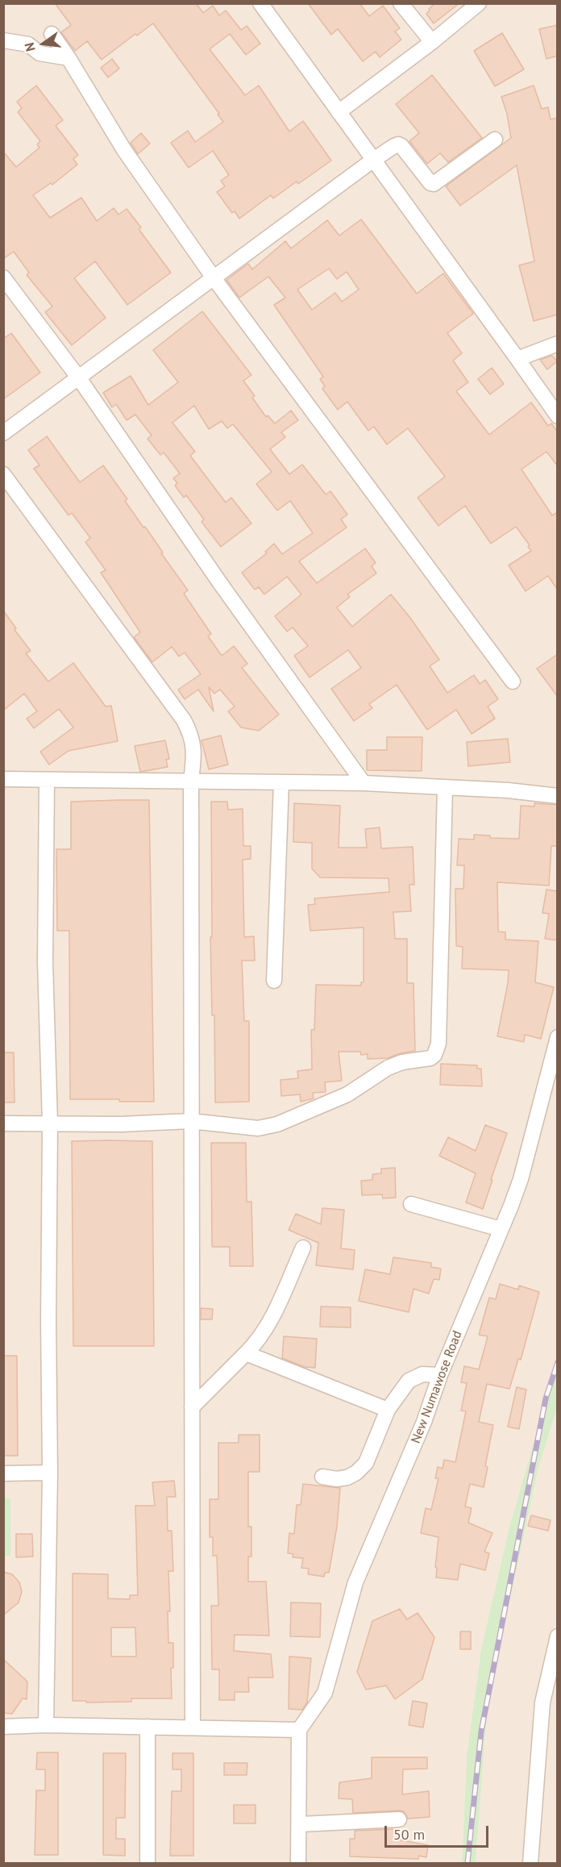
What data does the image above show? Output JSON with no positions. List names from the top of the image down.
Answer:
{
  "streets": {
    "street": ["New Numawose Road"]
  },
  "scale_bar": "50 m",
  "north": "left"
}
